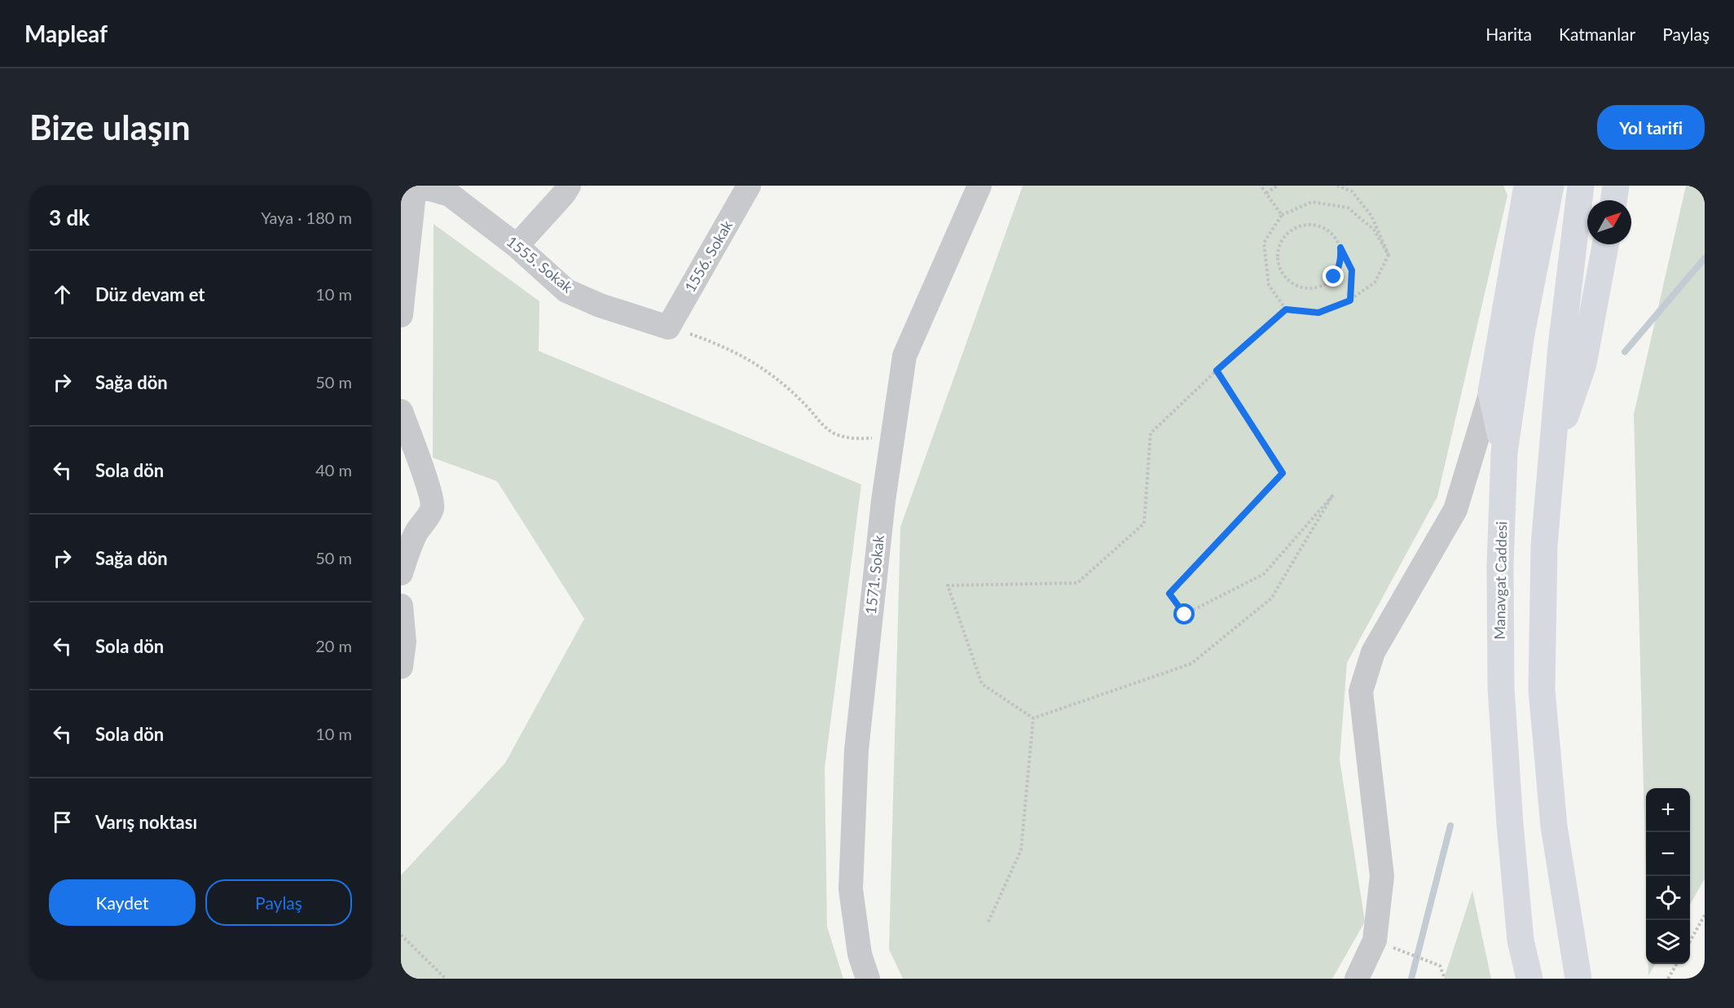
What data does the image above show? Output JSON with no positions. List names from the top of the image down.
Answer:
{
  "streets": {
    "highway": ["Manavgat Caddesi"],
    "street": ["1556. Sokak", "1555. Sokak", "1571. Sokak"]
  },
  "crossings": [
    ["1556. Sokak", "1555. Sokak"]
  ],
  "north": "top right",
  "page": {
    "header": "Mapleaf",
    "nav": ["Harita", "Katmanlar", "Paylaş"],
    "buttons": [
      "Yol tarifi",
      ["Kaydet", "Paylaş"]
    ],
    "title": "Bize ulaşın",
    "heading": ["3 dk", "Yaya · 180 m"],
    "list": [
      ["Düz devam et", "10 m"],
      ["Sağa dön", "50 m"],
      ["Sola dön", "40 m"],
      ["Sağa dön", "50 m"],
      ["Sola dön", "20 m"],
      ["Sola dön", "10 m"],
      "Varış noktası"
    ],
    "map_buttons": ["+", "−"]
  }
}
